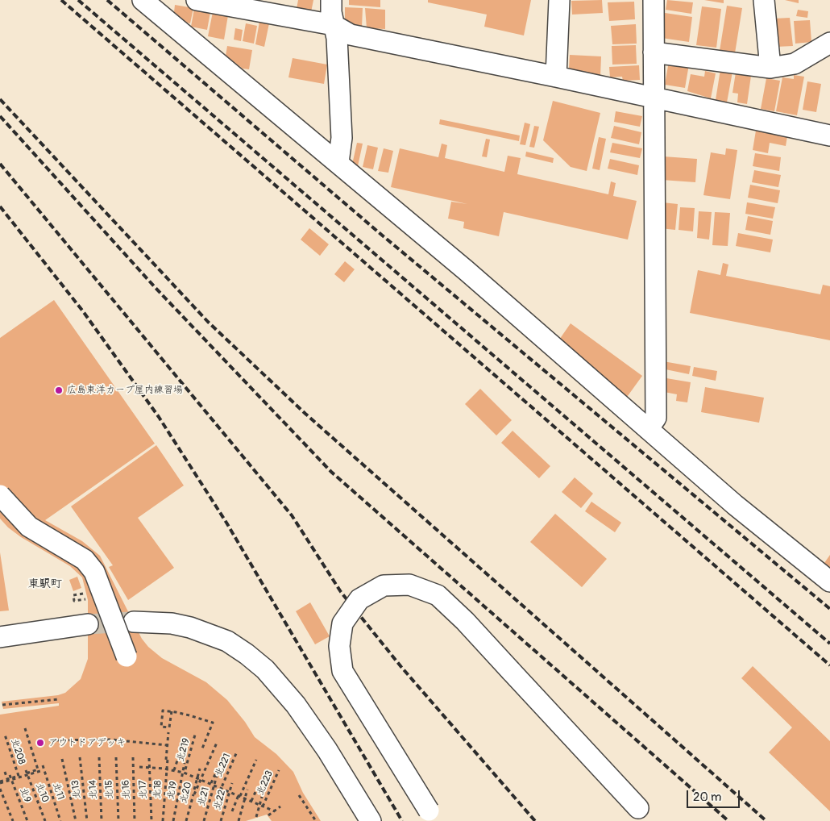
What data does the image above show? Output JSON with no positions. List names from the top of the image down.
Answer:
{
  "streets": {
    "path": [
      "北219",
      "北208",
      "北221",
      "北223",
      "北13",
      "北14",
      "北15",
      "北16",
      "北17",
      "北18",
      "北19",
      "北11",
      "北10",
      "北20",
      "北9",
      "北21",
      "北22"
    ]
  },
  "crossings": [
    ["北208", "北9"]
  ],
  "districts": ["東駅町"],
  "places": ["広島東洋カープ屋内練習場", "アウトドアデッキ"],
  "scale_bar": "20 m"
}
